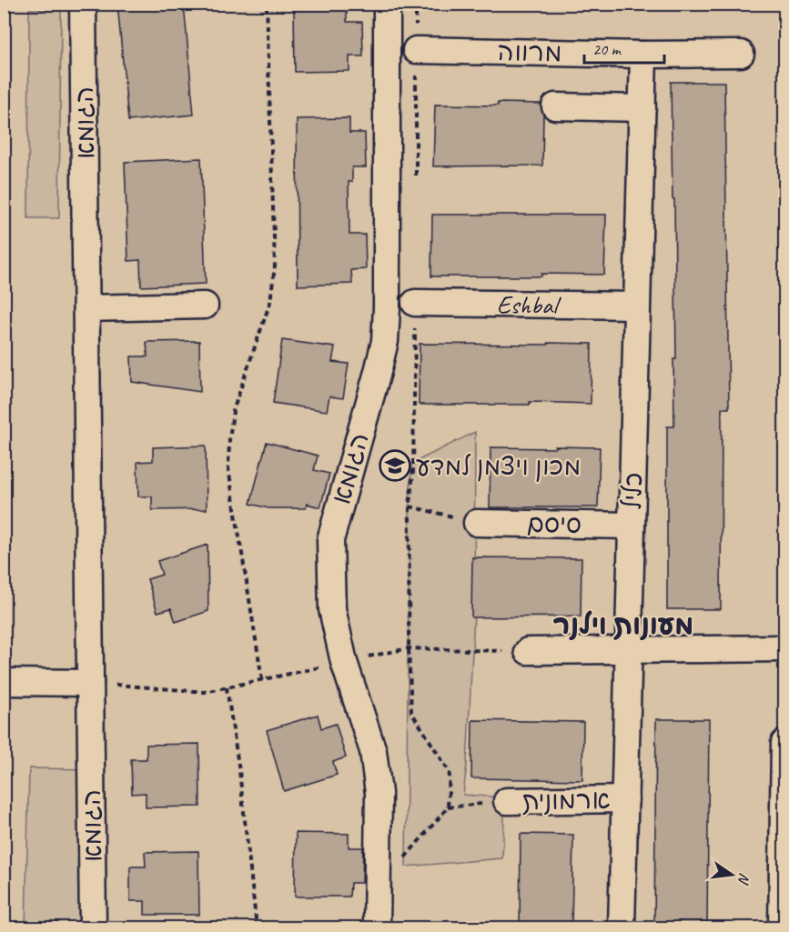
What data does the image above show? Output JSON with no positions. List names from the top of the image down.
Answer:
{
  "streets": {
    "street": [
      "מרווה",
      "הגומא",
      "Eshbal",
      "כליל",
      "סיסם",
      "ארמונית"
    ]
  },
  "crossings": [
    ["מרווה", "כליל"],
    ["Eshbal", "כליל"],
    ["כליל", "סיסם"],
    ["כליל", "ארמונית"]
  ],
  "districts": ["מעונות וילנר"],
  "places": {
    "school or university": ["מכון ויצמן למדע"]
  },
  "scale_bar": "20 m",
  "north": "right"
}
